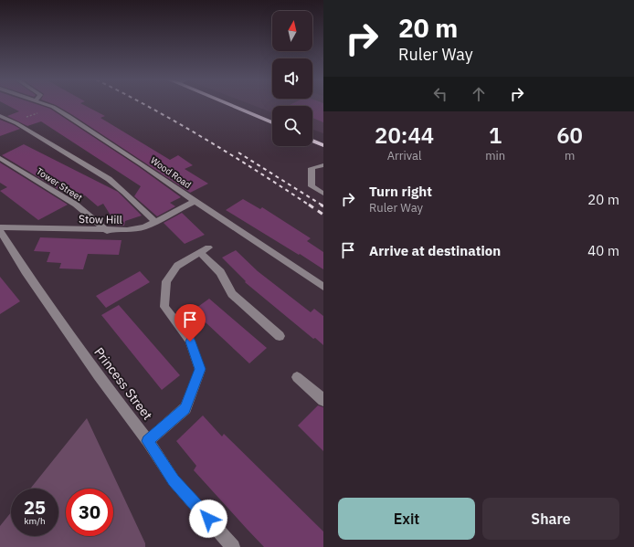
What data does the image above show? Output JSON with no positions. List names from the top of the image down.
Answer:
{
  "streets": {
    "street": [
      "Wood Road",
      "Tower Street",
      "Stow Hill",
      "Princess Street"
    ]
  },
  "crossings": [
    ["Wood Road", "Stow Hill"],
    ["Tower Street", "Stow Hill"]
  ],
  "north": "top",
  "page": {
    "turn": ["20 m", "Ruler Way"],
    "eta": [
      "20:44",
      "Arrival",
      "1",
      "min",
      "60",
      "m"
    ],
    "list": [
      {
        "name": "Turn right",
        "note": "Ruler Way",
        "value": "20 m"
      },
      {
        "name": "Arrive at destination",
        "value": "40 m"
      }
    ],
    "speed": "25 km/h",
    "limit": "30",
    "buttons": ["Exit", "Share"]
  }
}
